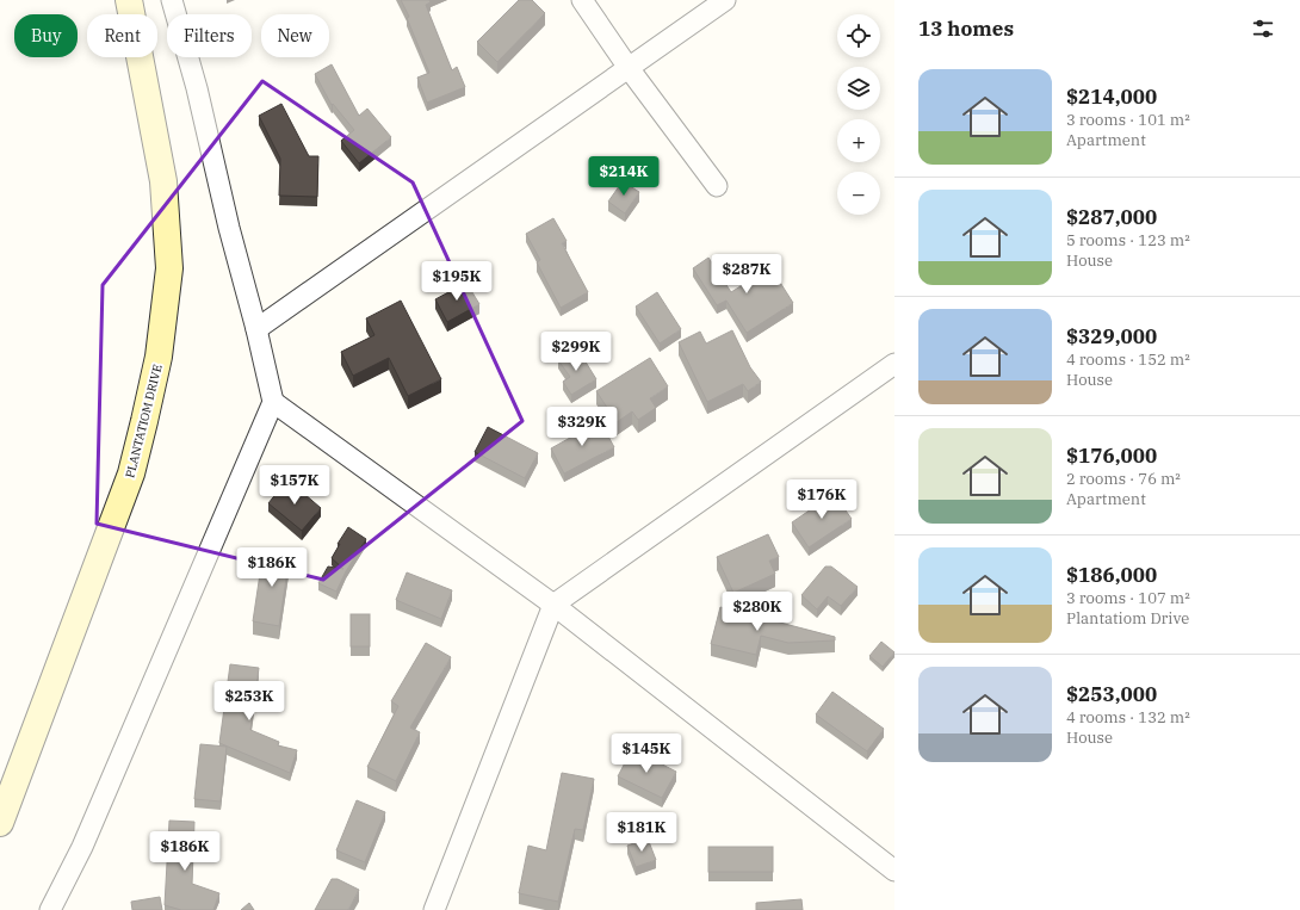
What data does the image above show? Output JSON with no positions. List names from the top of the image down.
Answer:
{
  "streets": {
    "street": ["PLANTATIOM DRIVE"]
  },
  "page": {
    "heading": "13 homes",
    "map_buttons": ["+", "−"],
    "chip": [
      "Buy",
      "Rent",
      "Filters",
      "New"
    ],
    "list": [
      {
        "name": "$214,000",
        "note": "3 rooms · 101 m² · Apartment"
      },
      {
        "name": "$287,000",
        "note": "5 rooms · 123 m² · House"
      },
      {
        "name": "$329,000",
        "note": "4 rooms · 152 m² · House"
      },
      {
        "name": "$176,000",
        "note": "2 rooms · 76 m² · Apartment"
      },
      {
        "name": "$186,000",
        "note": "3 rooms · 107 m² · Plantatiom Drive"
      },
      {
        "name": "$253,000",
        "note": "4 rooms · 132 m² · House"
      }
    ],
    "price": [
      "$214K",
      "$287K",
      "$195K",
      "$299K",
      "$329K",
      "$157K",
      "$176K",
      "$186K",
      "$280K",
      "$253K",
      "$145K",
      "$181K",
      "$186K"
    ]
  }
}
